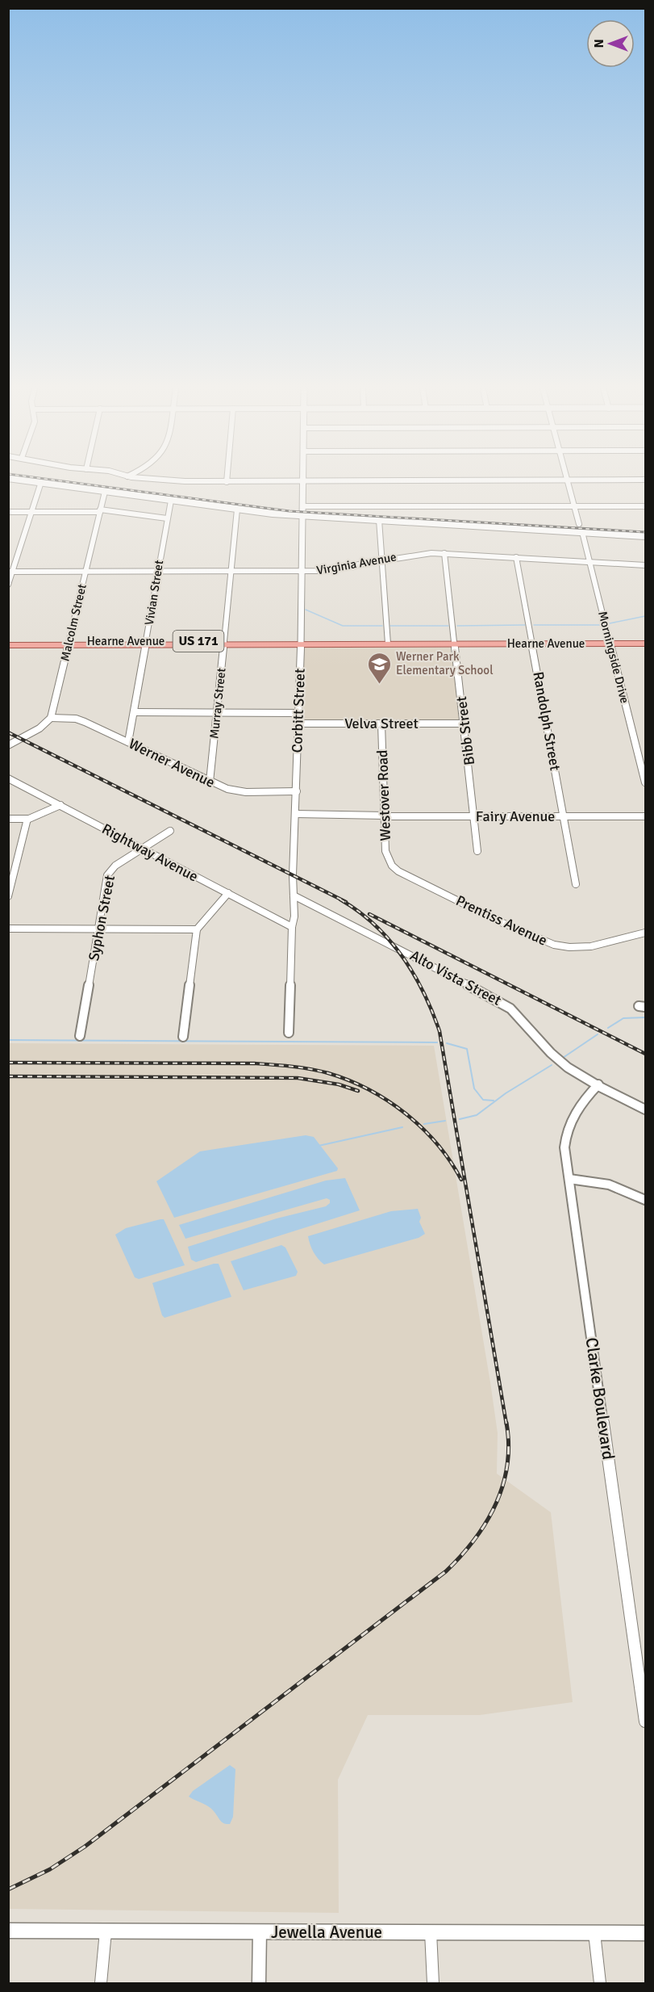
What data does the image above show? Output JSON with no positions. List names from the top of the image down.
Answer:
{
  "streets": {
    "main road": ["Hearne Avenue", "US 171", "Jewella Avenue"],
    "street": [
      "Virginia Avenue",
      "Vivian Street",
      "Malcolm Street",
      "Morningside Drive",
      "Murray Street",
      "Corbitt Street",
      "Randolph Street",
      "Velva Street",
      "Bibb Street",
      "Werner Avenue",
      "Westover Road",
      "Fairy Avenue",
      "Rightway Avenue",
      "Syphon Street",
      "Prentiss Avenue",
      "Alto Vista Street",
      "Clarke Boulevard"
    ]
  },
  "crossings": [
    ["Virginia Avenue", "Vivian Street"],
    ["Virginia Avenue", "Malcolm Street"],
    ["Virginia Avenue", "Morningside Drive"],
    ["Virginia Avenue", "Murray Street"],
    ["Virginia Avenue", "Corbitt Street"],
    ["Virginia Avenue", "Randolph Street"],
    ["Virginia Avenue", "Bibb Street"],
    ["Vivian Street", "Hearne Avenue"],
    ["Vivian Street", "Werner Avenue"],
    ["Malcolm Street", "Hearne Avenue"],
    ["Malcolm Street", "Werner Avenue"],
    ["Hearne Avenue", "Morningside Drive"],
    ["Hearne Avenue", "Murray Street"],
    ["Hearne Avenue", "Corbitt Street"],
    ["Hearne Avenue", "Randolph Street"],
    ["Hearne Avenue", "Bibb Street"],
    ["Murray Street", "Werner Avenue"],
    ["Corbitt Street", "Velva Street"],
    ["Corbitt Street", "Werner Avenue"],
    ["Corbitt Street", "Fairy Avenue"],
    ["Corbitt Street", "Rightway Avenue"],
    ["Corbitt Street", "Alto Vista Street"],
    ["Randolph Street", "Fairy Avenue"],
    ["Velva Street", "Bibb Street"],
    ["Velva Street", "Westover Road"],
    ["Bibb Street", "Fairy Avenue"],
    ["Westover Road", "Fairy Avenue"],
    ["Westover Road", "Prentiss Avenue"],
    ["Rightway Avenue", "Syphon Street"],
    ["Alto Vista Street", "Clarke Boulevard"]
  ],
  "places": {
    "school or university": ["Werner Park Elementary School"]
  },
  "north": "left"
}
